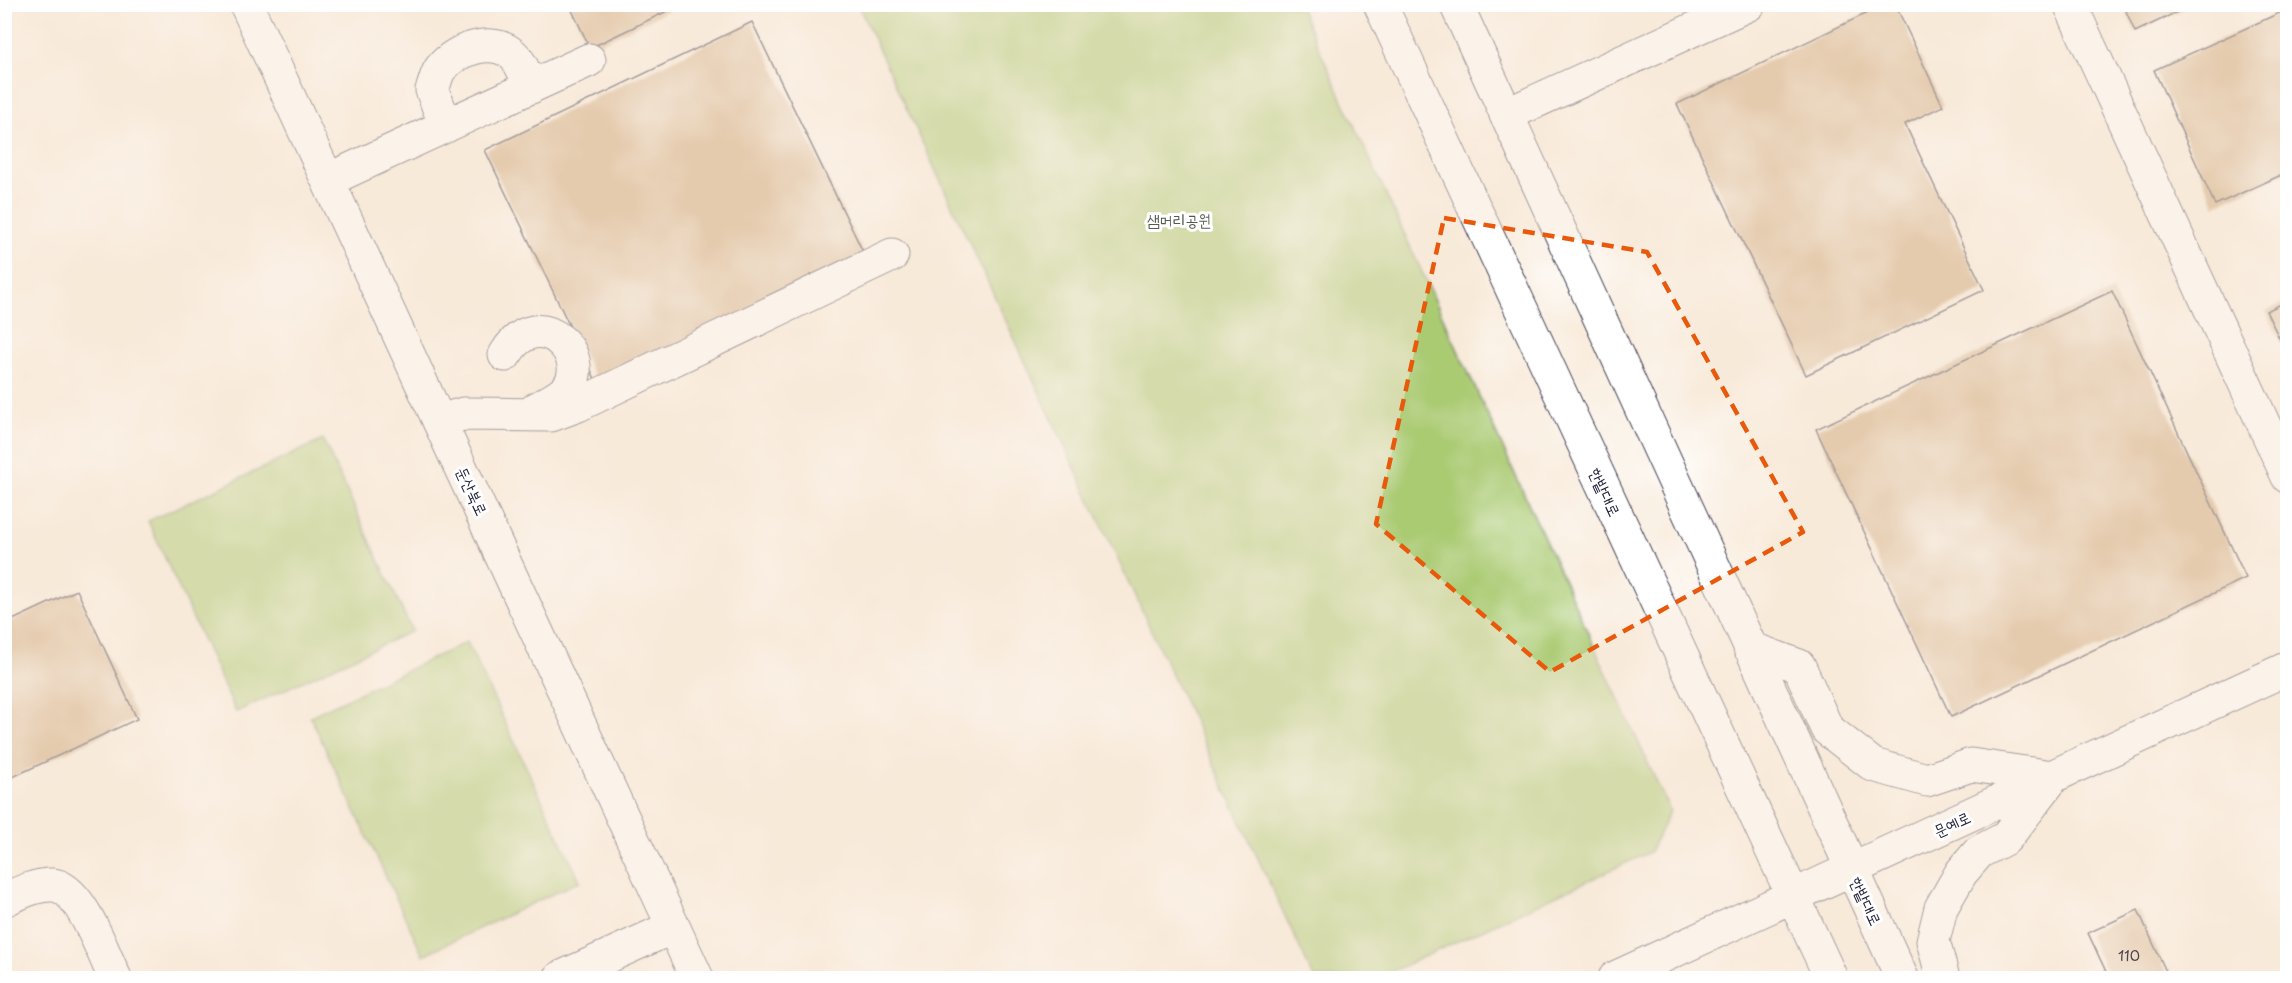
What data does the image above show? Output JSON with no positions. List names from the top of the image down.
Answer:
{
  "streets": {
    "main road": ["둔산북로", "한밭대로", "문예로"]
  },
  "crossings": [
    ["한밭대로", "문예로"]
  ],
  "parks": ["샘머리공원"],
  "house_numbers": ["110"]
}
